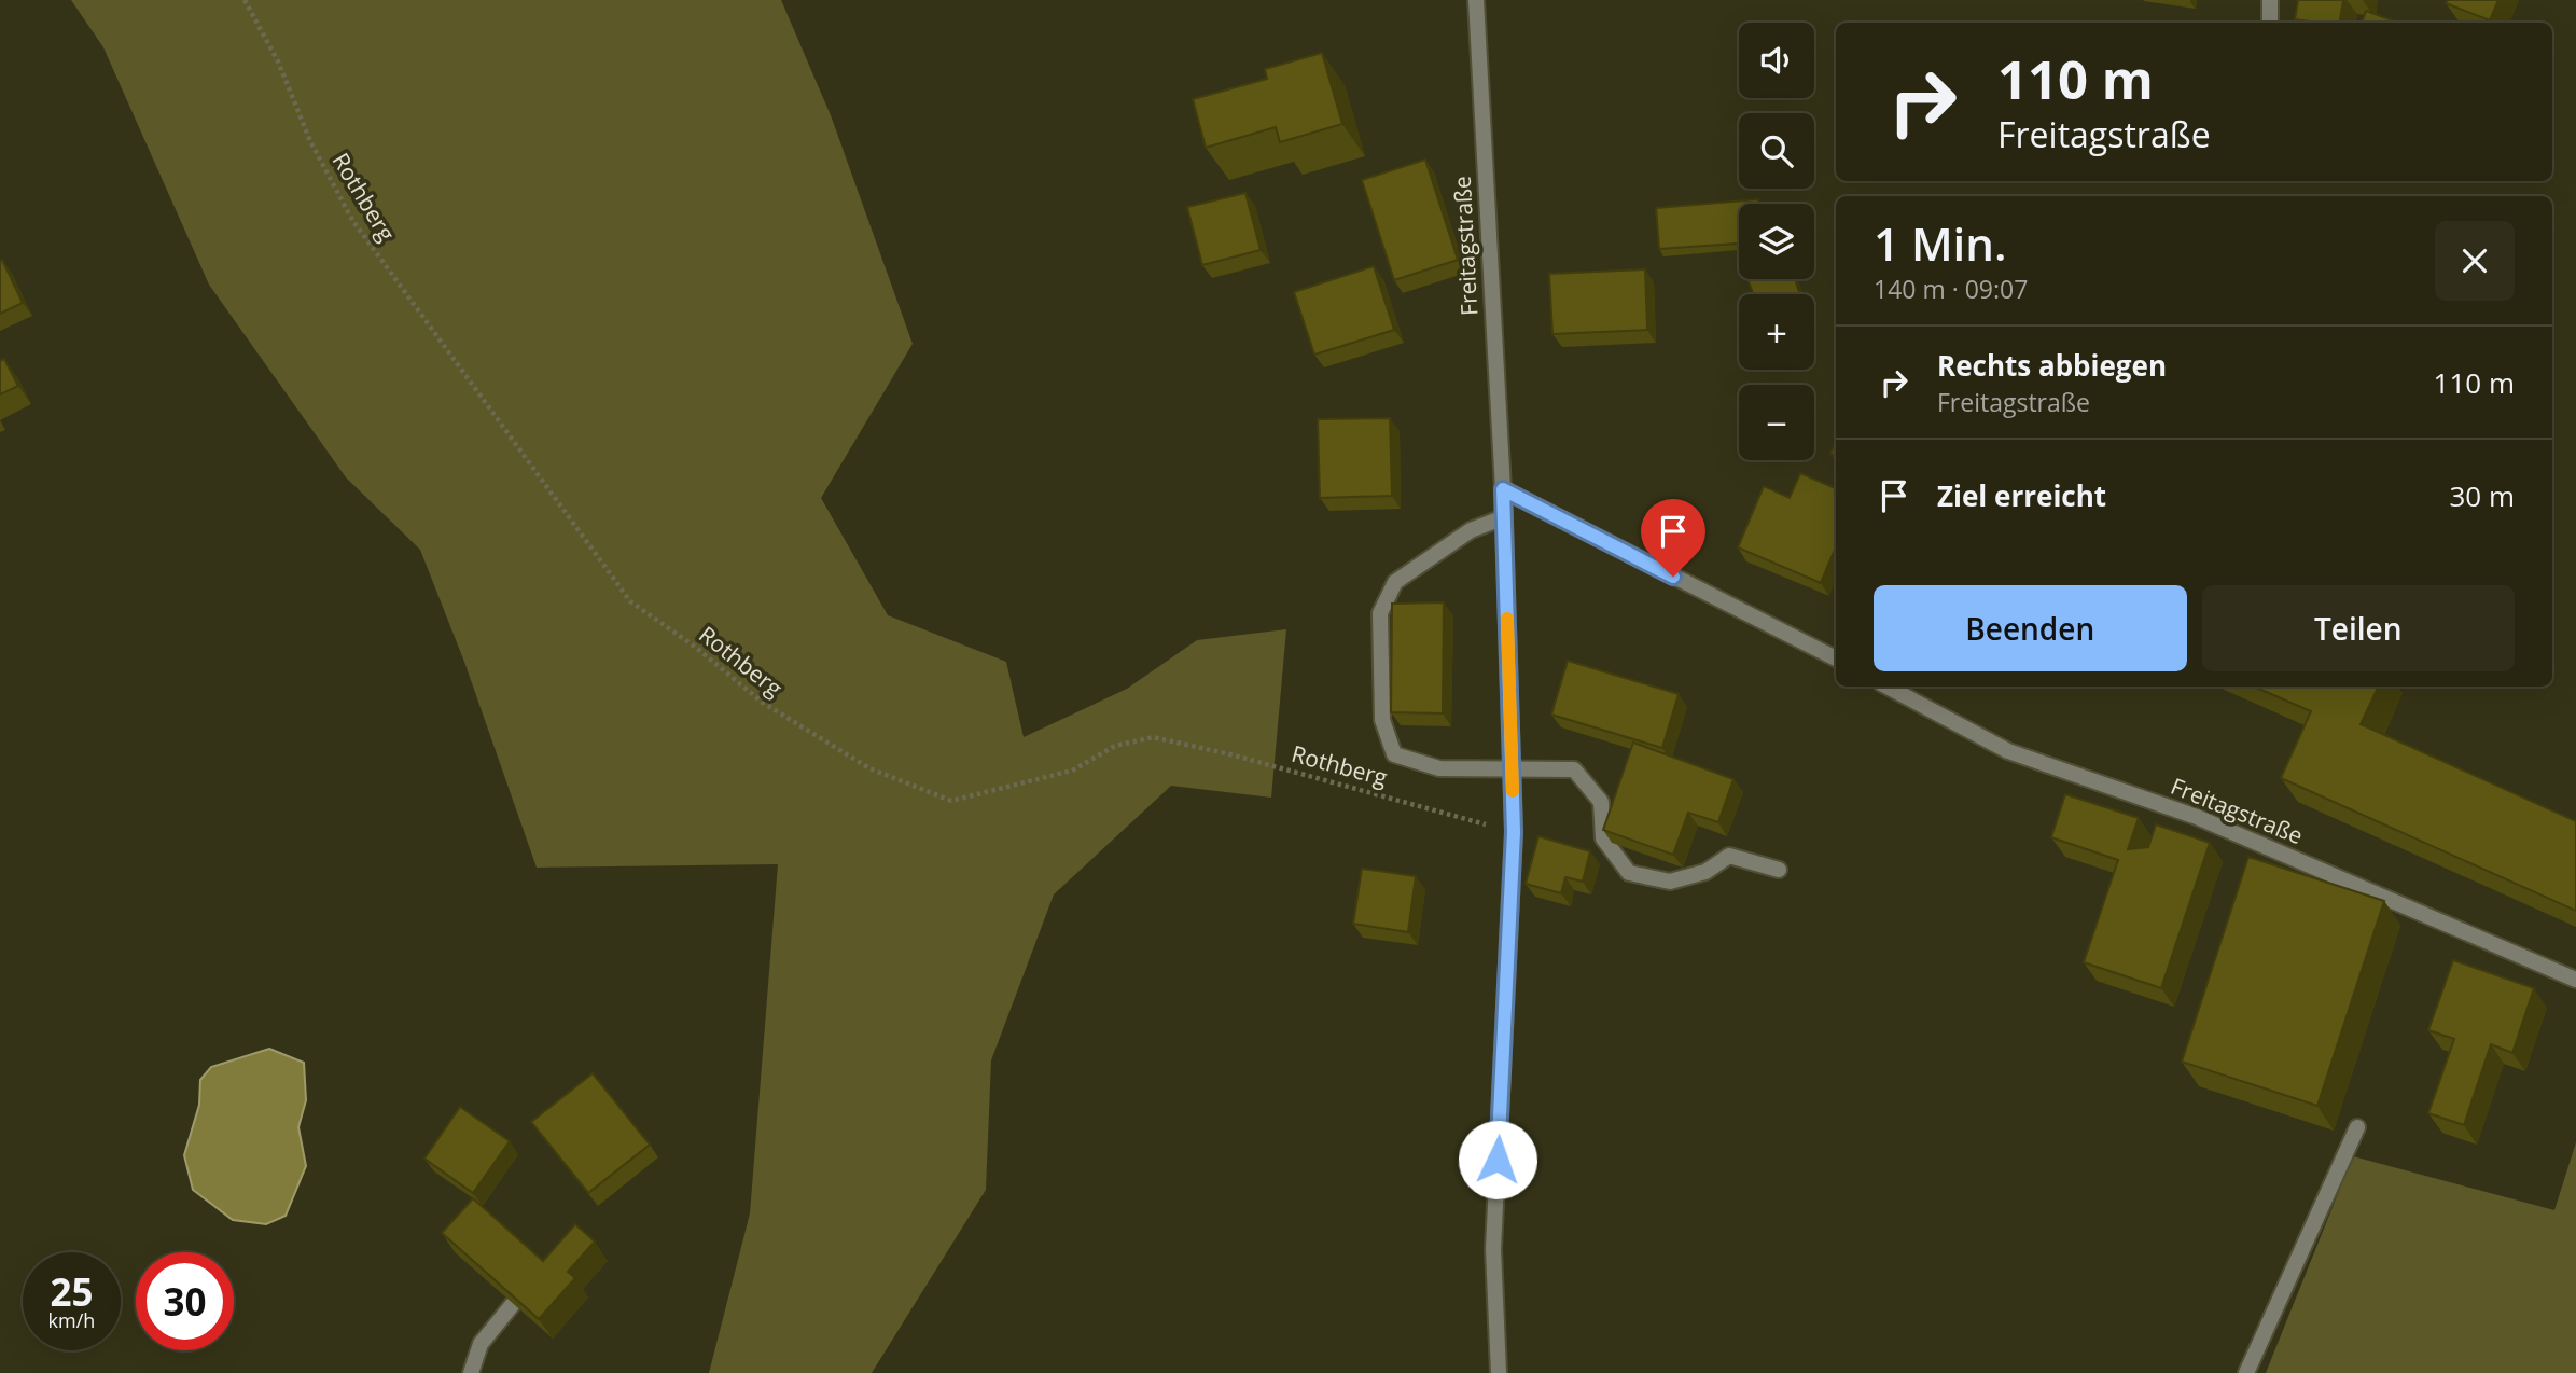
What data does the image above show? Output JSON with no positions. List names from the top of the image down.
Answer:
{
  "streets": {
    "street": ["Freitagstraße"],
    "path": ["Rothberg"]
  },
  "crossings": [
    ["Rothberg", "Freitagstraße"]
  ],
  "page": {
    "map_buttons": ["+", "−"],
    "turn": ["110 m", "Freitagstraße"],
    "heading": ["1 Min.", "140 m · 09:07"],
    "list": [
      {
        "name": "Rechts abbiegen",
        "note": "Freitagstraße",
        "value": "110 m"
      },
      {
        "name": "Ziel erreicht",
        "value": "30 m"
      }
    ],
    "buttons": ["Beenden", "Teilen"],
    "speed": "25 km/h",
    "limit": "30"
  }
}
